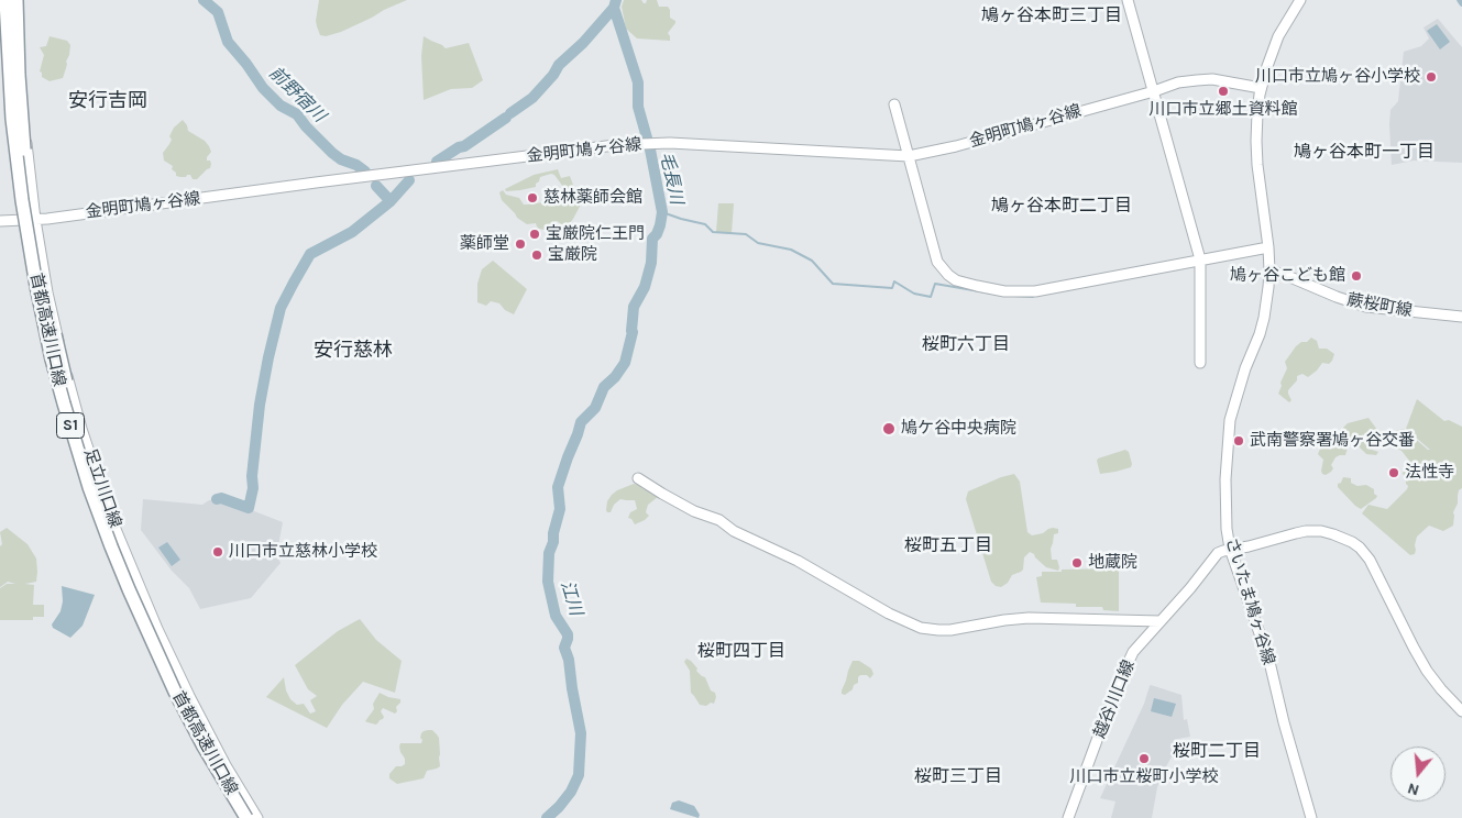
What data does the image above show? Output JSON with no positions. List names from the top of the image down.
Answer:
{
  "streets": {
    "highway": ["首都高速川口線", "S1"],
    "main road": [
      "金明町鳩ヶ谷線",
      "蕨桜町線",
      "足立川口線",
      "さいたま鳩ヶ谷線",
      "越谷川口線"
    ]
  },
  "crossings": [
    ["金明町鳩ヶ谷線", "足立川口線"],
    ["金明町鳩ヶ谷線", "さいたま鳩ヶ谷線"],
    ["蕨桜町線", "さいたま鳩ヶ谷線"],
    ["首都高速川口線", "足立川口線"],
    ["さいたま鳩ヶ谷線", "越谷川口線"]
  ],
  "districts": [
    "鳩ヶ谷本町三丁目",
    "安行吉岡",
    "鳩ヶ谷本町一丁目",
    "鳩ヶ谷本町二丁目",
    "桜町六丁目",
    "安行慈林",
    "桜町五丁目",
    "桜町四丁目",
    "桜町二丁目",
    "桜町三丁目"
  ],
  "water": ["前野宿川", "毛長川", "江川"],
  "places": [
    "川口市立鳩ヶ谷小学校",
    "川口市立郷土資料館",
    "慈林薬師会館",
    "宝厳院仁王門",
    "薬師堂",
    "宝厳院",
    "鳩ヶ谷こども館",
    "鳩ケ谷中央病院",
    "武南警察署鳩ヶ谷交番",
    "法性寺",
    "川口市立慈林小学校",
    "地蔵院",
    "川口市立桜町小学校"
  ],
  "north": "bottom"
}
